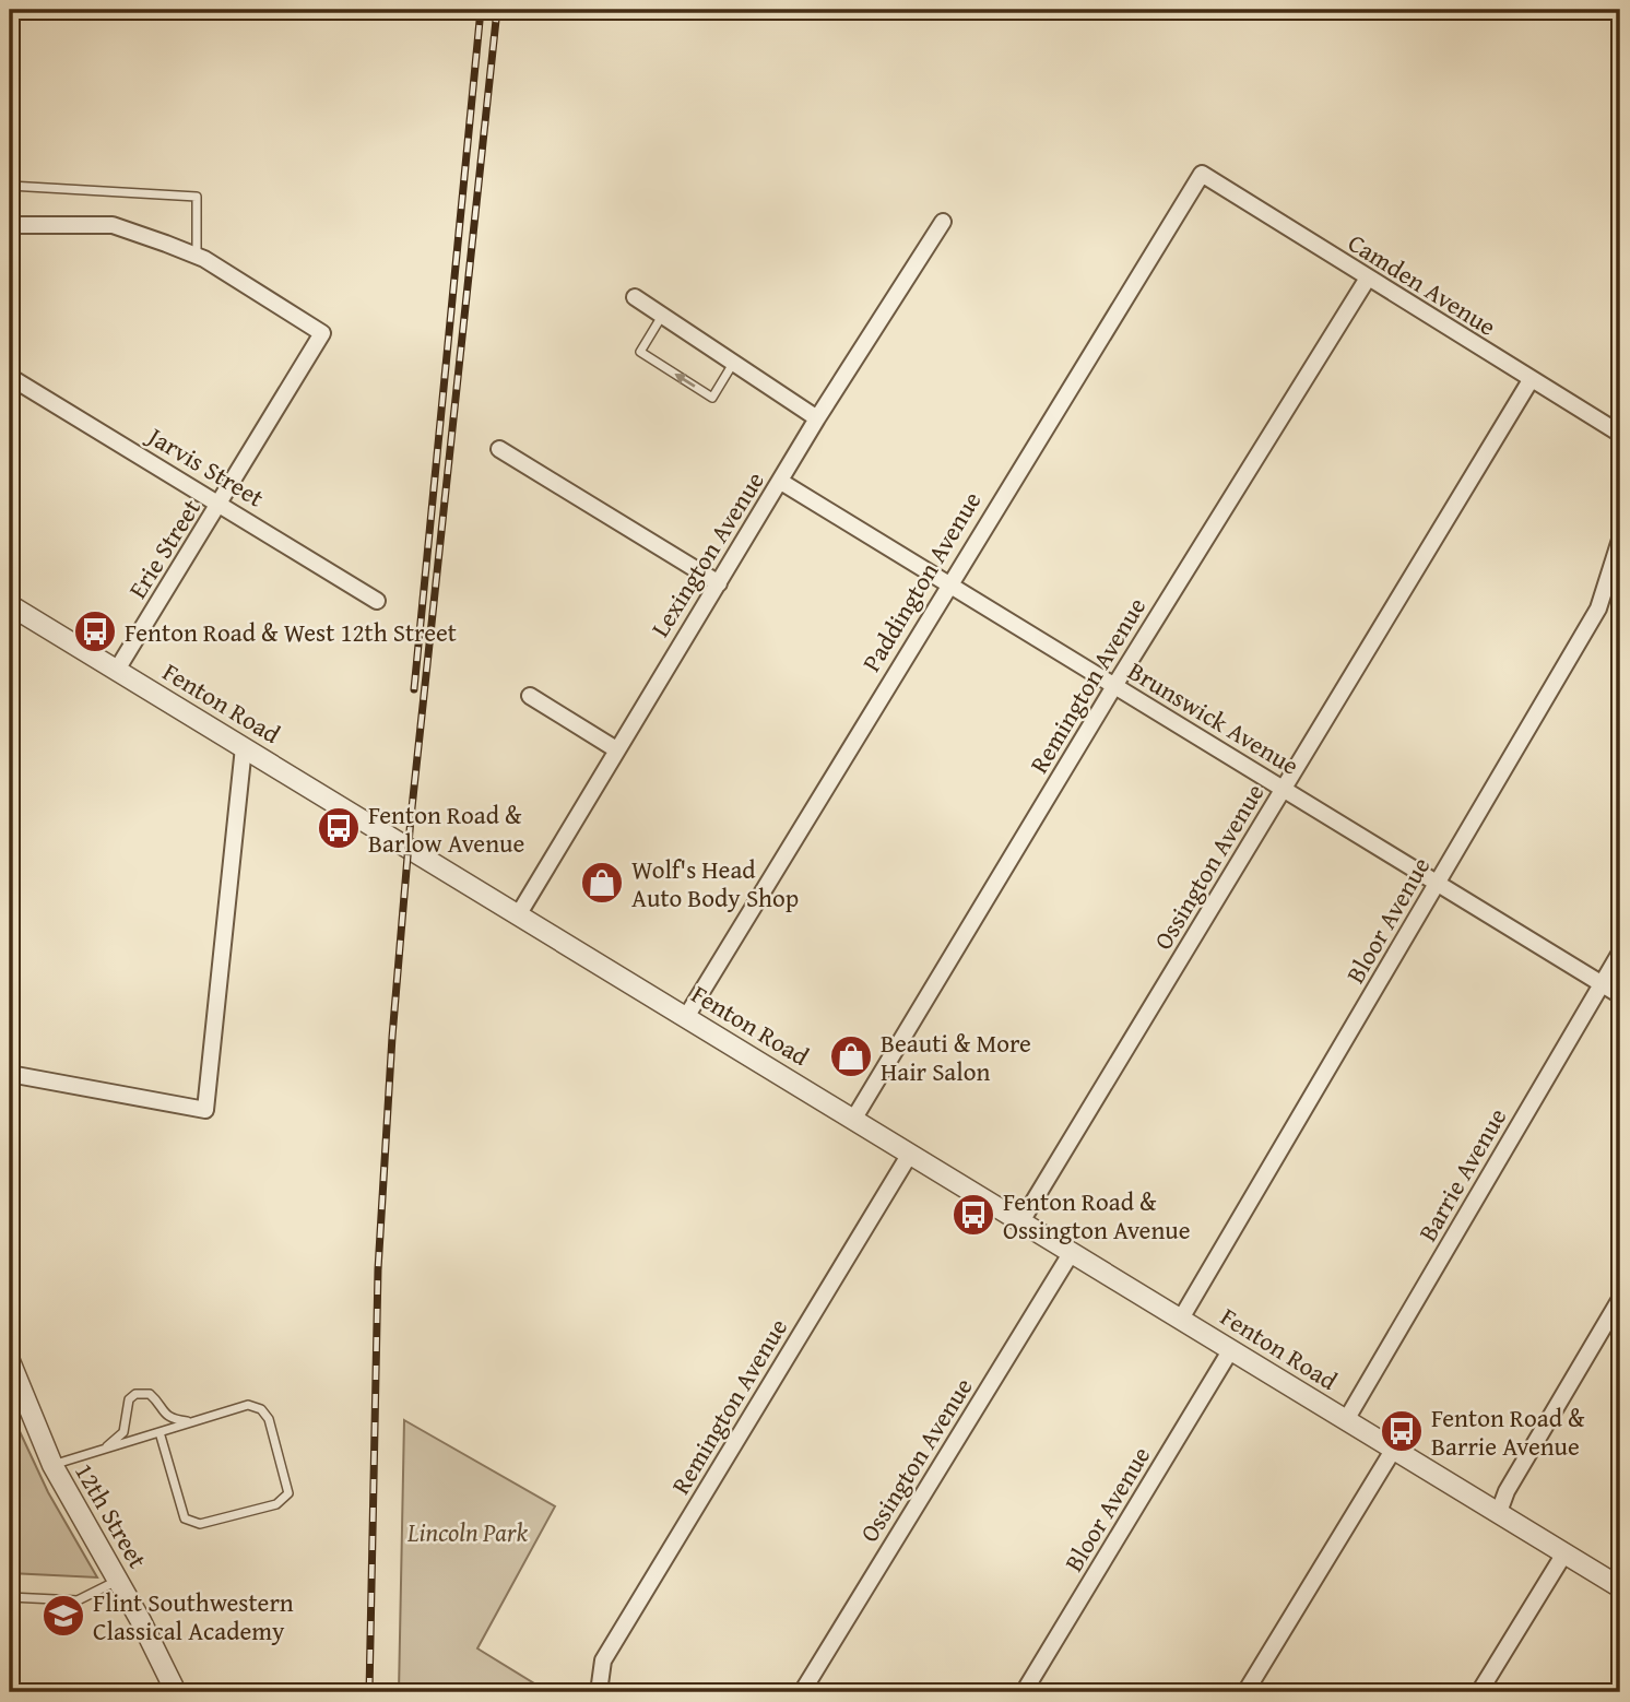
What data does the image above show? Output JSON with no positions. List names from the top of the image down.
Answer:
{
  "streets": {
    "street": [
      "Camden Avenue",
      "Jarvis Street",
      "Erie Street",
      "Lexington Avenue",
      "Paddington Avenue",
      "Remington Avenue",
      "Fenton Road",
      "Brunswick Avenue",
      "Ossington Avenue",
      "Bloor Avenue",
      "Barrie Avenue",
      "12th Street"
    ]
  },
  "crossings": [
    ["Camden Avenue", "Paddington Avenue"],
    ["Camden Avenue", "Remington Avenue"],
    ["Camden Avenue", "Ossington Avenue"],
    ["Jarvis Street", "Erie Street"],
    ["Erie Street", "Fenton Road"],
    ["Lexington Avenue", "Fenton Road"],
    ["Lexington Avenue", "Brunswick Avenue"],
    ["Paddington Avenue", "Fenton Road"],
    ["Paddington Avenue", "Brunswick Avenue"],
    ["Remington Avenue", "Fenton Road"],
    ["Remington Avenue", "Brunswick Avenue"],
    ["Fenton Road", "Ossington Avenue"],
    ["Fenton Road", "Bloor Avenue"],
    ["Fenton Road", "Barrie Avenue"],
    ["Brunswick Avenue", "Ossington Avenue"],
    ["Brunswick Avenue", "Bloor Avenue"],
    ["Brunswick Avenue", "Barrie Avenue"]
  ],
  "parks": ["Lincoln Park"],
  "places": {
    "bus stop": [
      "Fenton Road & West 12th Street",
      "Fenton Road & Barlow Avenue",
      "Fenton Road & Ossington Avenue",
      "Fenton Road & Barrie Avenue"
    ],
    "shop": ["Wolf's Head Auto Body Shop", "Beauti & More Hair Salon"],
    "school or university": ["Flint Southwestern Classical Academy"]
  }
}
